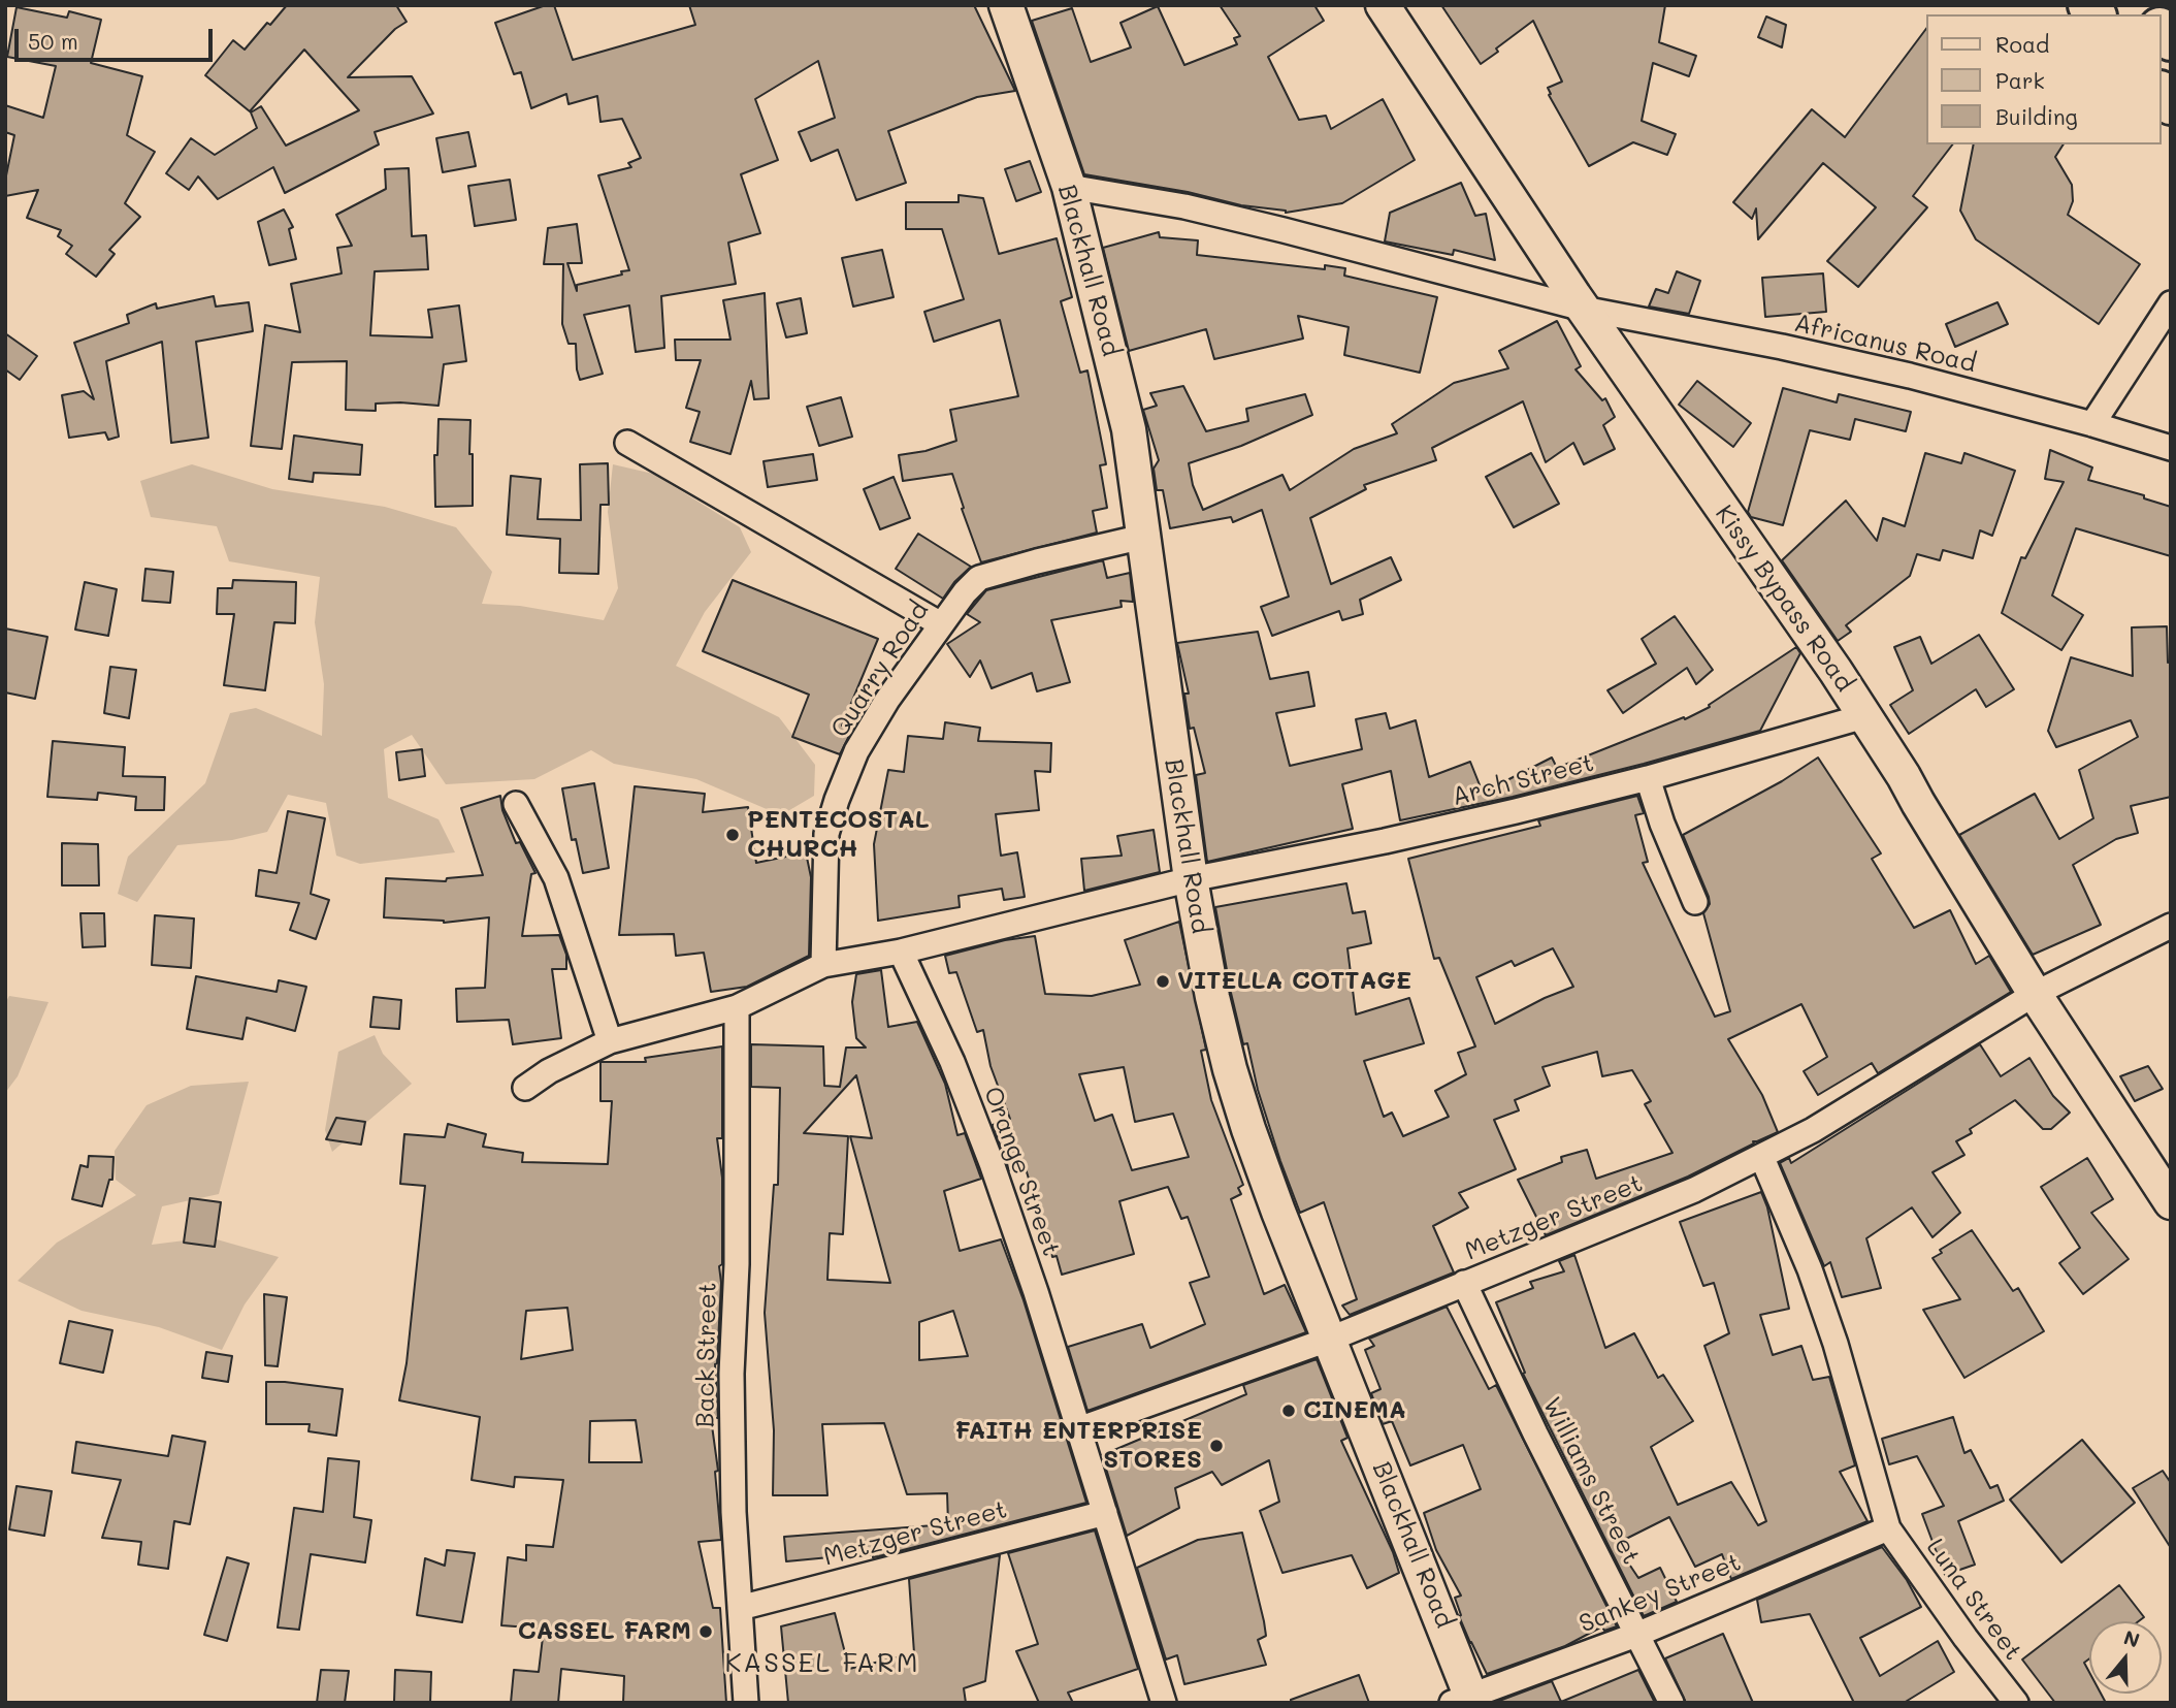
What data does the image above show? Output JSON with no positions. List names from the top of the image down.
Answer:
{
  "streets": {
    "street": [
      "Blackhall Road",
      "Africanus Road",
      "Kissy Bypass Road",
      "Quarry Road",
      "Arch Street",
      "Orange Street",
      "Metzger Street",
      "Back Street",
      "Williams Street",
      "Sankey Street",
      "Luna Street"
    ]
  },
  "crossings": [
    ["Blackhall Road", "Africanus Road"],
    ["Blackhall Road", "Quarry Road"],
    ["Blackhall Road", "Arch Street"],
    ["Blackhall Road", "Metzger Street"],
    ["Blackhall Road", "Sankey Street"],
    ["Africanus Road", "Kissy Bypass Road"],
    ["Kissy Bypass Road", "Arch Street"],
    ["Kissy Bypass Road", "Metzger Street"],
    ["Orange Street", "Metzger Street"],
    ["Metzger Street", "Back Street"],
    ["Metzger Street", "Williams Street"],
    ["Metzger Street", "Luna Street"],
    ["Williams Street", "Sankey Street"],
    ["Sankey Street", "Luna Street"]
  ],
  "districts": ["KASSEL FARM"],
  "places": [
    "PENTECOSTAL CHURCH",
    "VITELLA COTTAGE",
    "CINEMA",
    "FAITH ENTERPRISE STORES",
    "CASSEL FARM"
  ],
  "legend": ["Road", "Park", "Building"],
  "scale_bar": "50 m",
  "north": "top"
}
